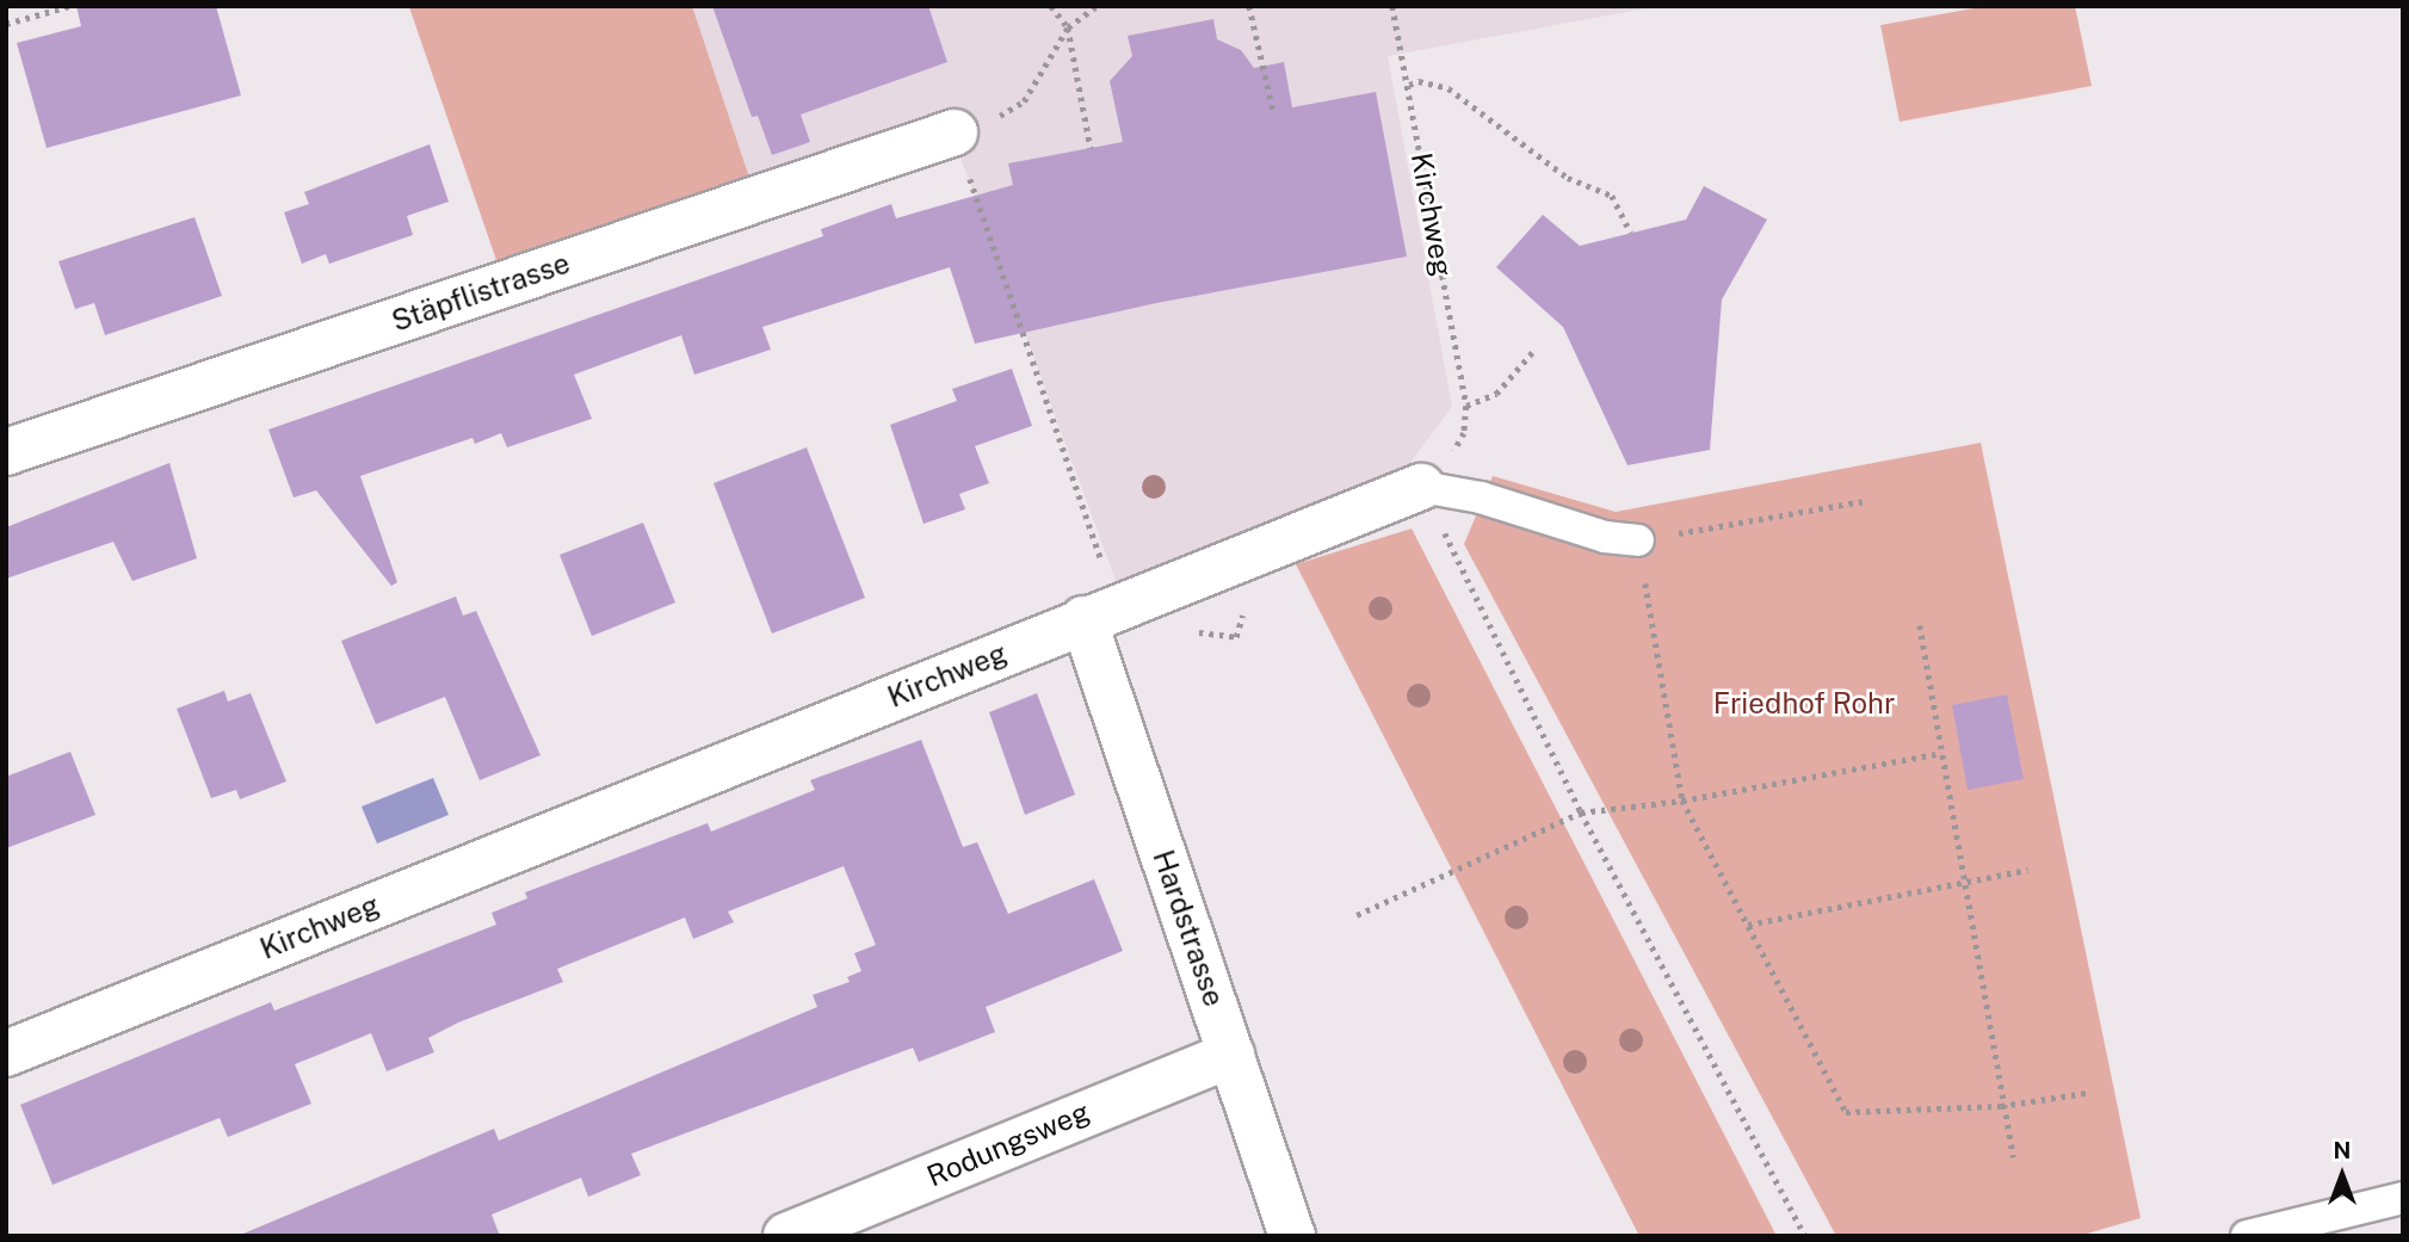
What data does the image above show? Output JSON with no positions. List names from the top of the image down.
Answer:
{
  "streets": {
    "street": [
      "Kirchweg",
      "Stäpflistrasse",
      "Hardstrasse",
      "Rodungsweg"
    ]
  },
  "crossings": [
    ["Kirchweg", "Hardstrasse"],
    ["Hardstrasse", "Rodungsweg"]
  ],
  "parks": ["Friedhof Rohr"],
  "north": "top"
}
